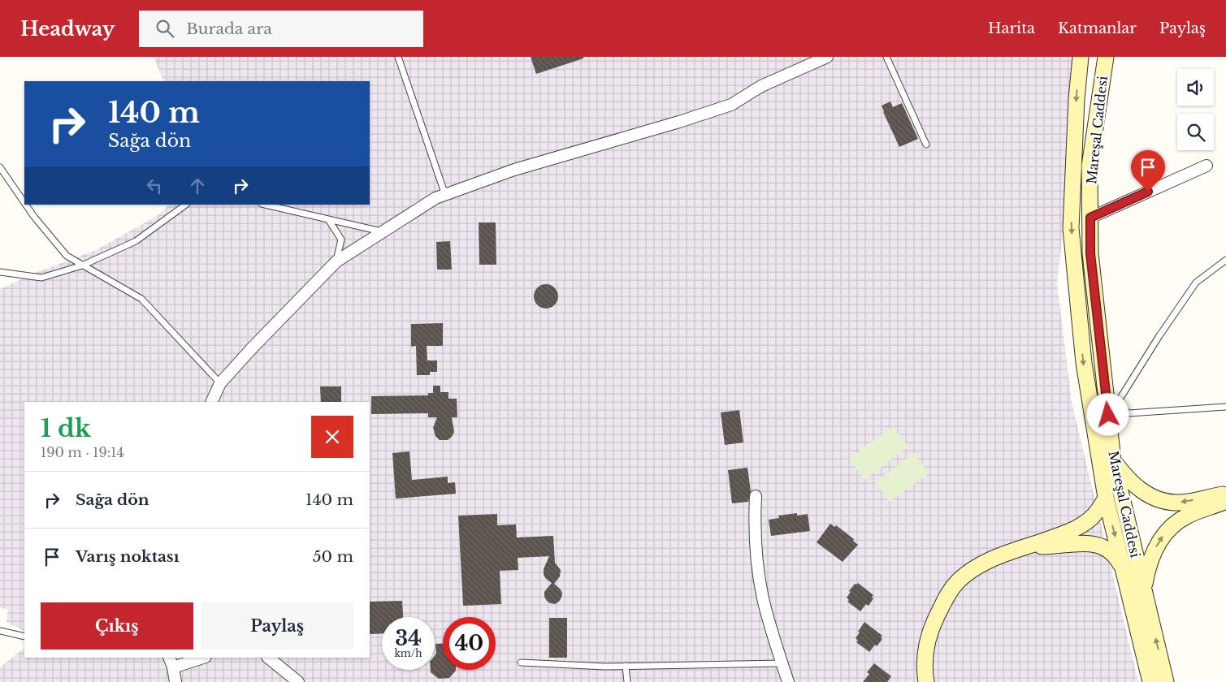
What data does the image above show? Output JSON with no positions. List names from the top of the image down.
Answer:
{
  "streets": {
    "street": ["Mareşal Caddesi"]
  },
  "page": {
    "header": "Headway",
    "search": "Burada ara",
    "nav": ["Harita", "Katmanlar", "Paylaş"],
    "turn": ["140 m", "Sağa dön"],
    "heading": ["1 dk", "190 m · 19:14"],
    "list": [
      {
        "name": "Sağa dön",
        "value": "140 m"
      },
      {
        "name": "Varış noktası",
        "value": "50 m"
      }
    ],
    "buttons": ["Çıkış", "Paylaş"],
    "speed": "34 km/h",
    "limit": "40"
  }
}
